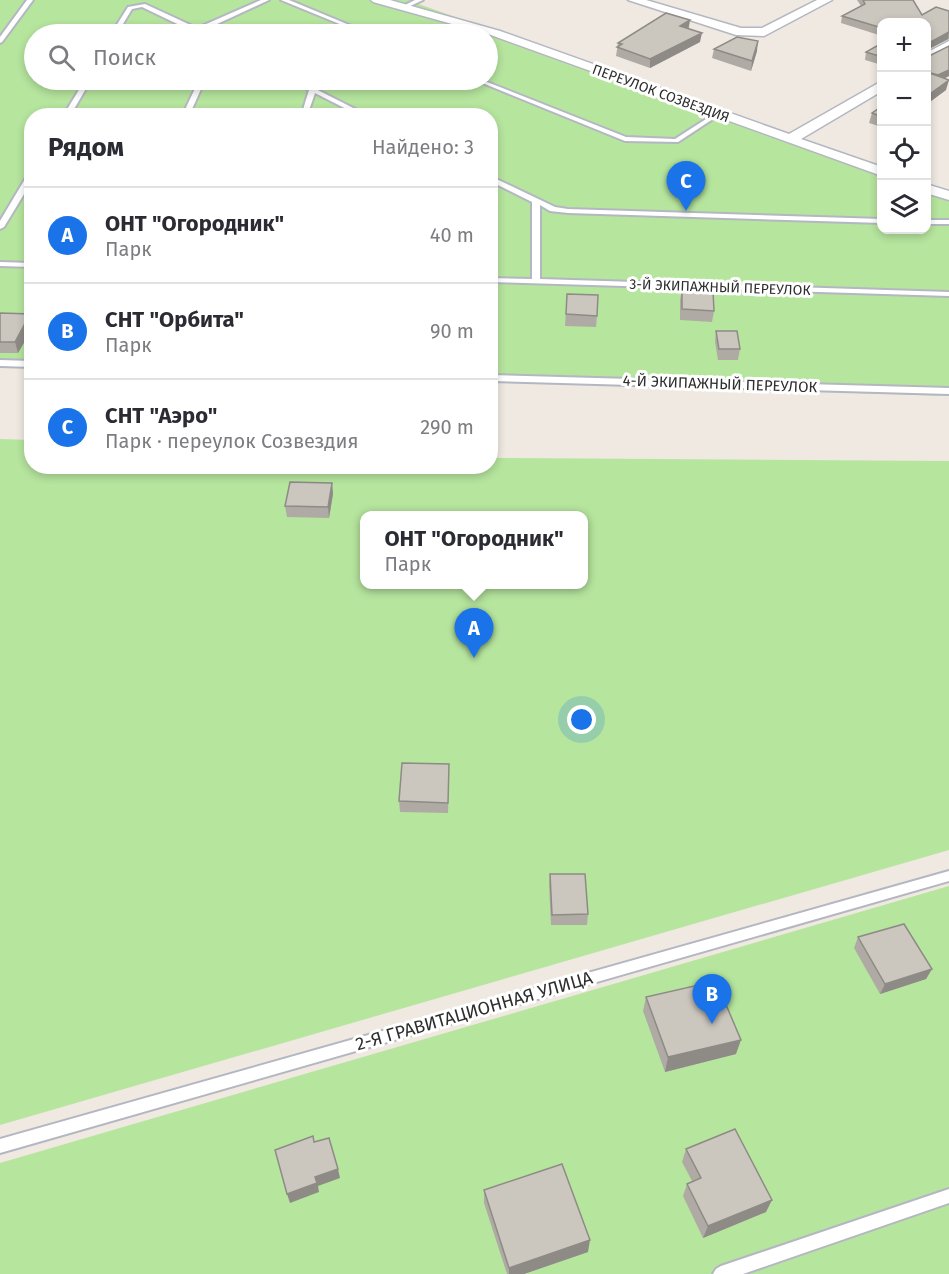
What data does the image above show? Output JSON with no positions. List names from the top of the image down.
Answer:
{
  "streets": {
    "street": ["ПЕРЕУЛОК СОЗВЕЗДИЯ"],
    "lane": ["3-Й ЭКИПАЖНЫЙ ПЕРЕУЛОК", "4-Й ЭКИПАЖНЫЙ ПЕРЕУЛОК", "2-Я ГРАВИТАЦИОННАЯ УЛИЦА"]
  },
  "page": {
    "map_buttons": ["+", "−"],
    "search": "Поиск",
    "heading": ["Рядом", "Найдено: 3"],
    "pins": ["C", "A", "B"],
    "list": [
      {
        "mark": "A",
        "name": "ОНТ \"Огородник\"",
        "note": "Парк",
        "value": "40 m"
      },
      {
        "mark": "B",
        "name": "СНТ \"Орбита\"",
        "note": "Парк",
        "value": "90 m"
      },
      {
        "mark": "C",
        "name": "СНТ \"Аэро\"",
        "note": "Парк · переулок Созвездия",
        "value": "290 m"
      }
    ],
    "popup": ["ОНТ \"Огородник\"", "Парк"]
  }
}
